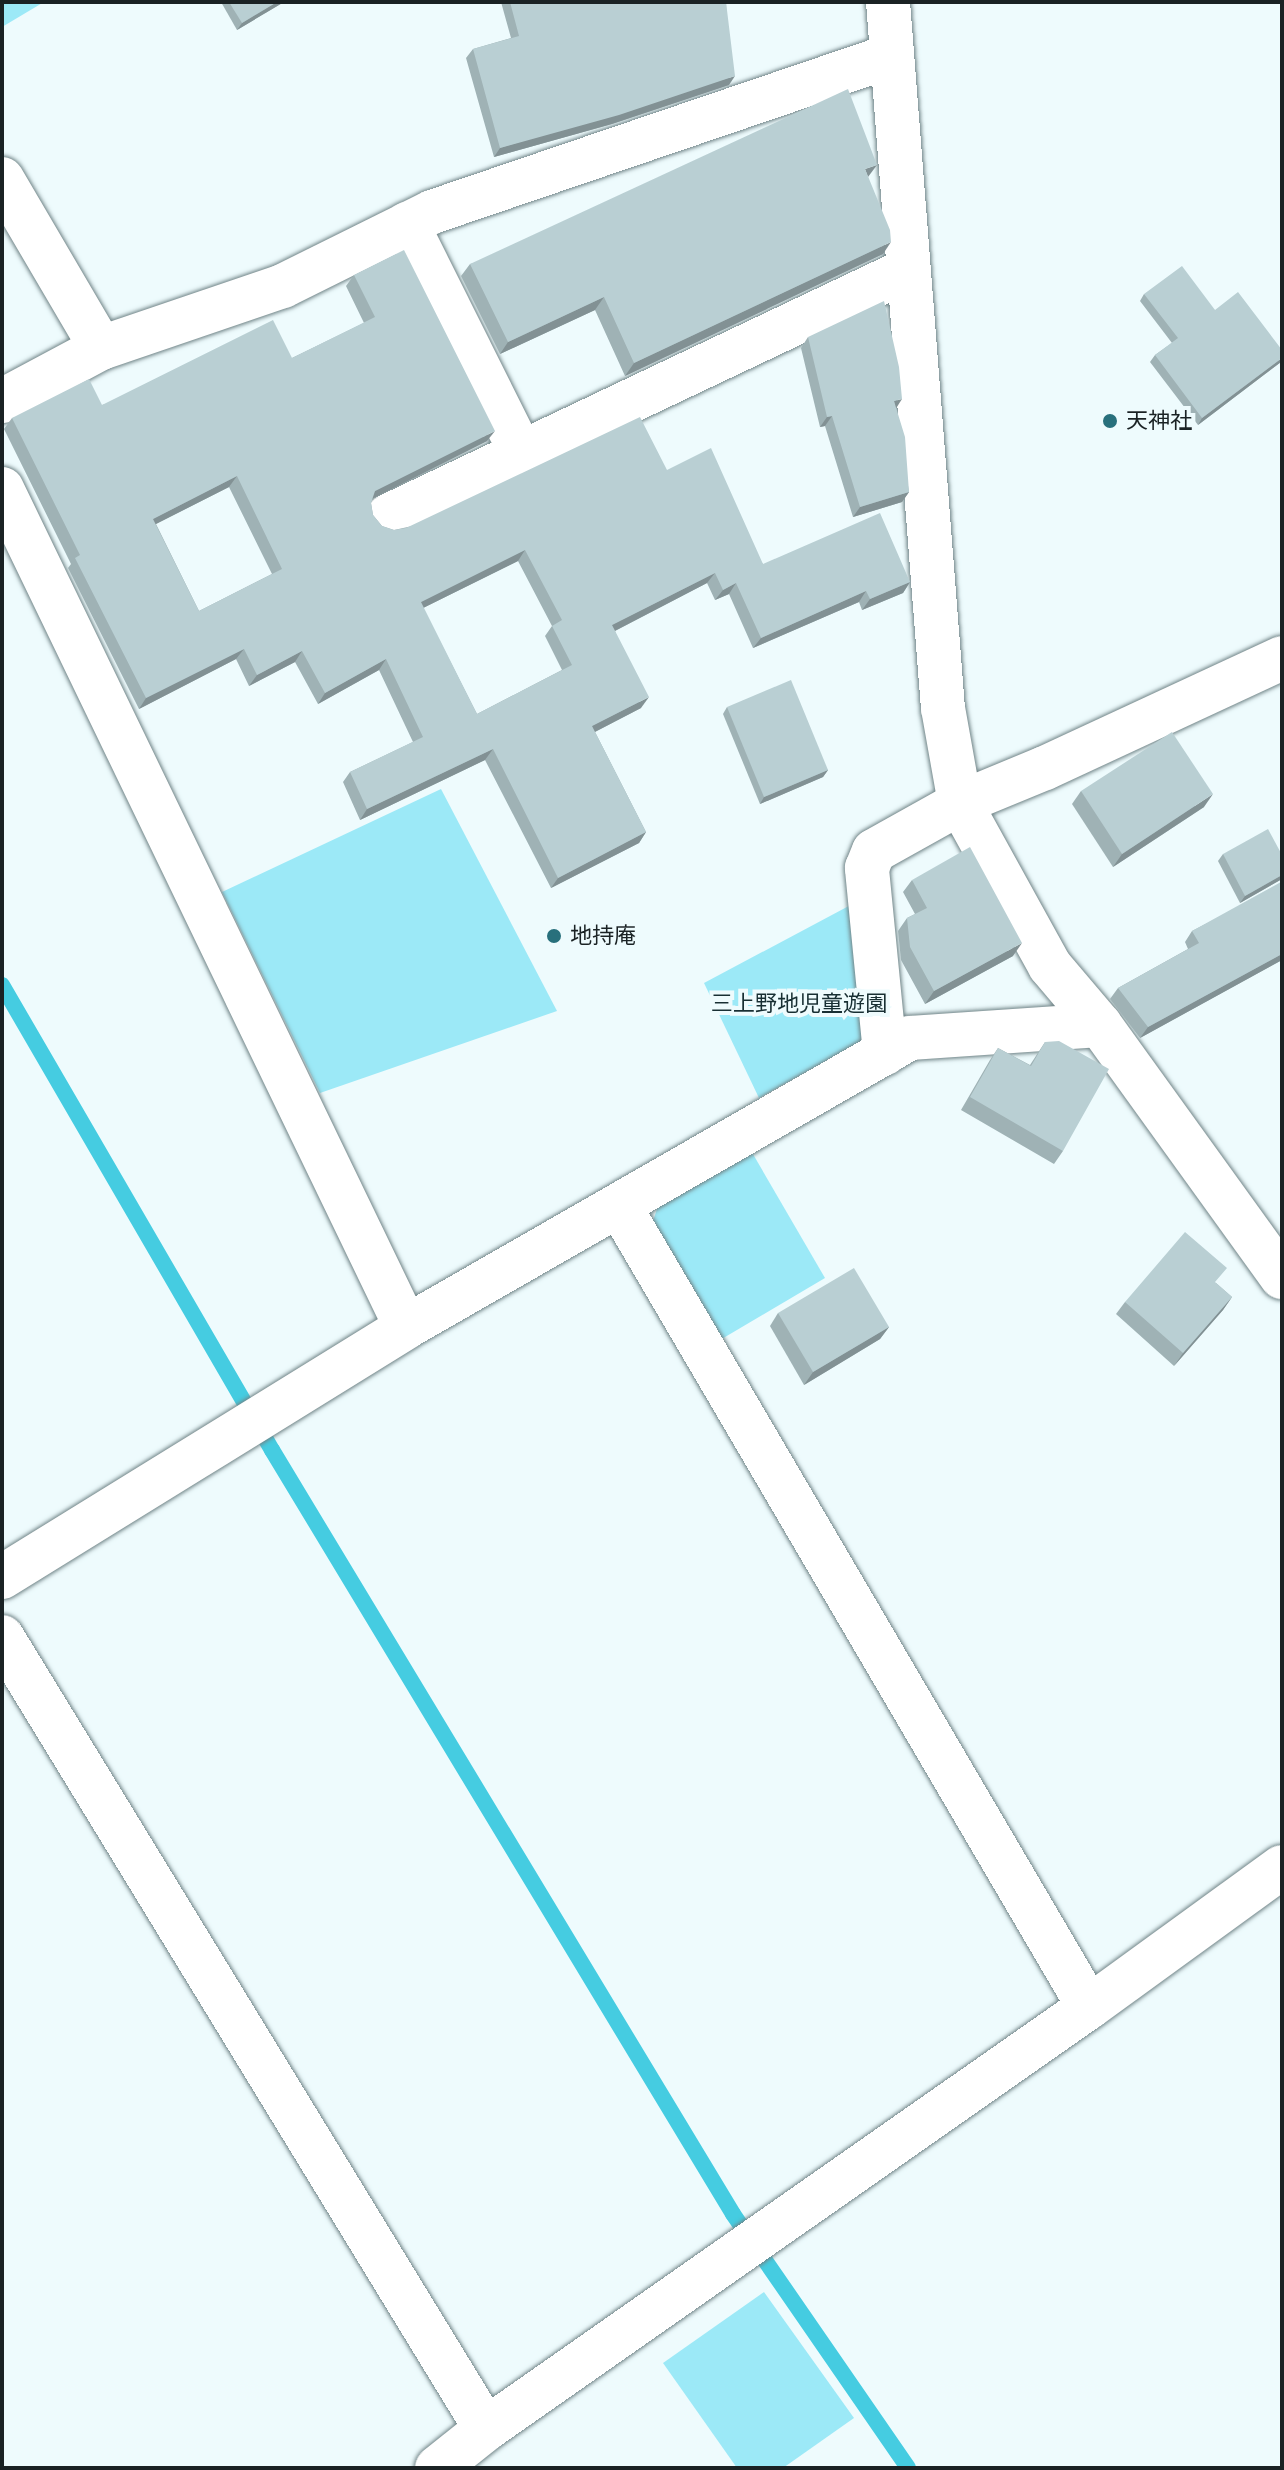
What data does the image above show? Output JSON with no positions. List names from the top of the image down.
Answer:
{
  "parks": ["三上野地児童遊園"],
  "places": ["天神社", "地持庵"]
}
